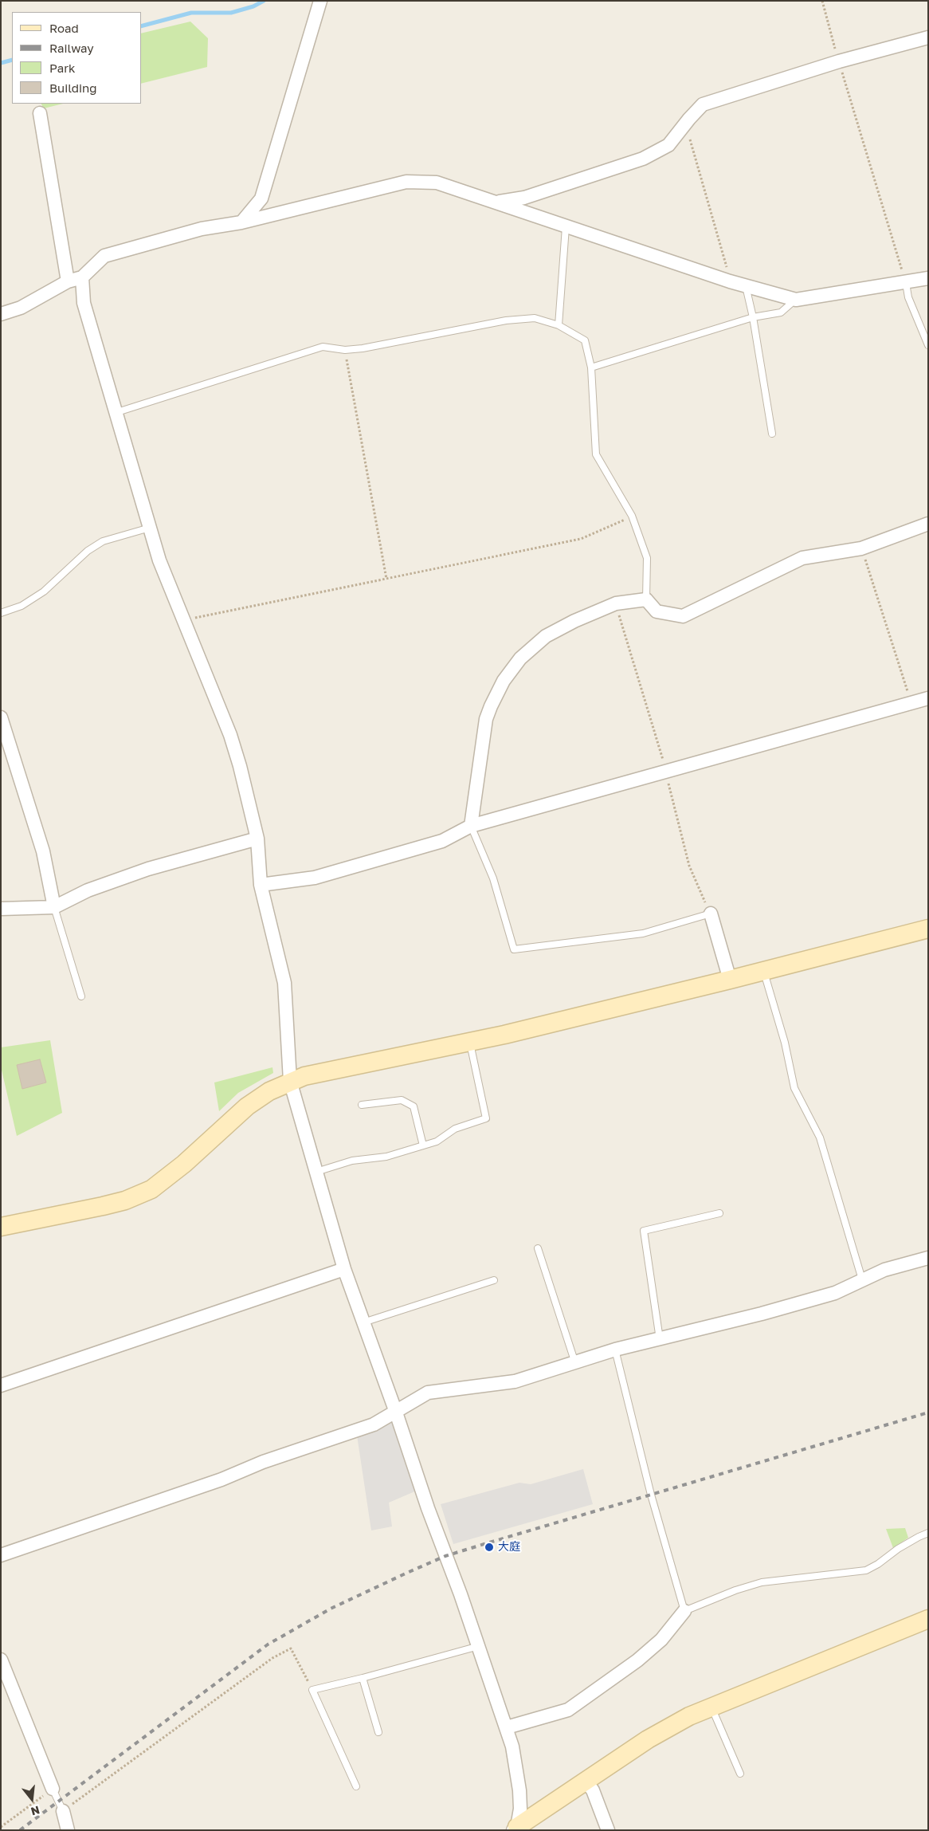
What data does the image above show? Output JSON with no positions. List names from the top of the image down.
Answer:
{
  "places": ["大庭"],
  "legend": [
    "Road",
    "Railway",
    "Park",
    "Building"
  ],
  "north": "bottom"
}
